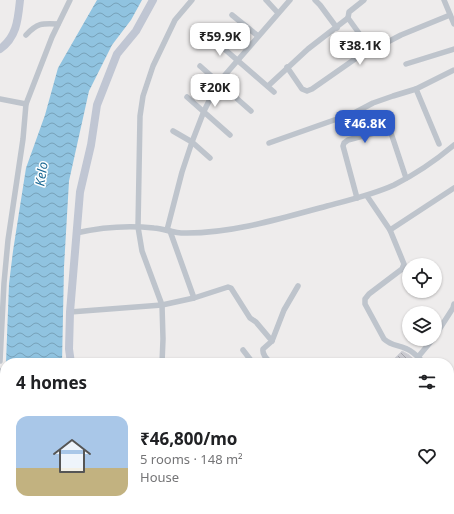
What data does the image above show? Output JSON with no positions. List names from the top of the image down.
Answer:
{
  "water": ["Kelo"],
  "page": {
    "price": [
      "₹59.9K",
      "₹38.1K",
      "₹20K",
      "₹46.8K"
    ],
    "heading": "4 homes",
    "list": [
      {
        "name": "₹46,800/mo",
        "note": "5 rooms · 148 m² · House"
      }
    ]
  }
}
